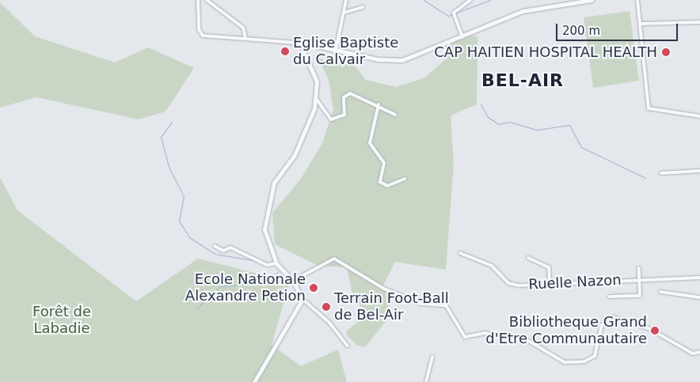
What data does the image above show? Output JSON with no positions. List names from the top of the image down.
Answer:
{
  "streets": {
    "street": ["Ruelle Nazon"]
  },
  "districts": ["BEL-AIR"],
  "parks": ["Forêt de Labadie"],
  "places": [
    "Eglise Baptiste du Calvair",
    "CAP HAITIEN HOSPITAL HEALTH",
    "Ecole Nationale Alexandre Petion",
    "Terrain Foot-Ball de Bel-Air",
    "Bibliotheque Grand d'Etre Communautaire"
  ],
  "scale_bar": "200 m"
}
